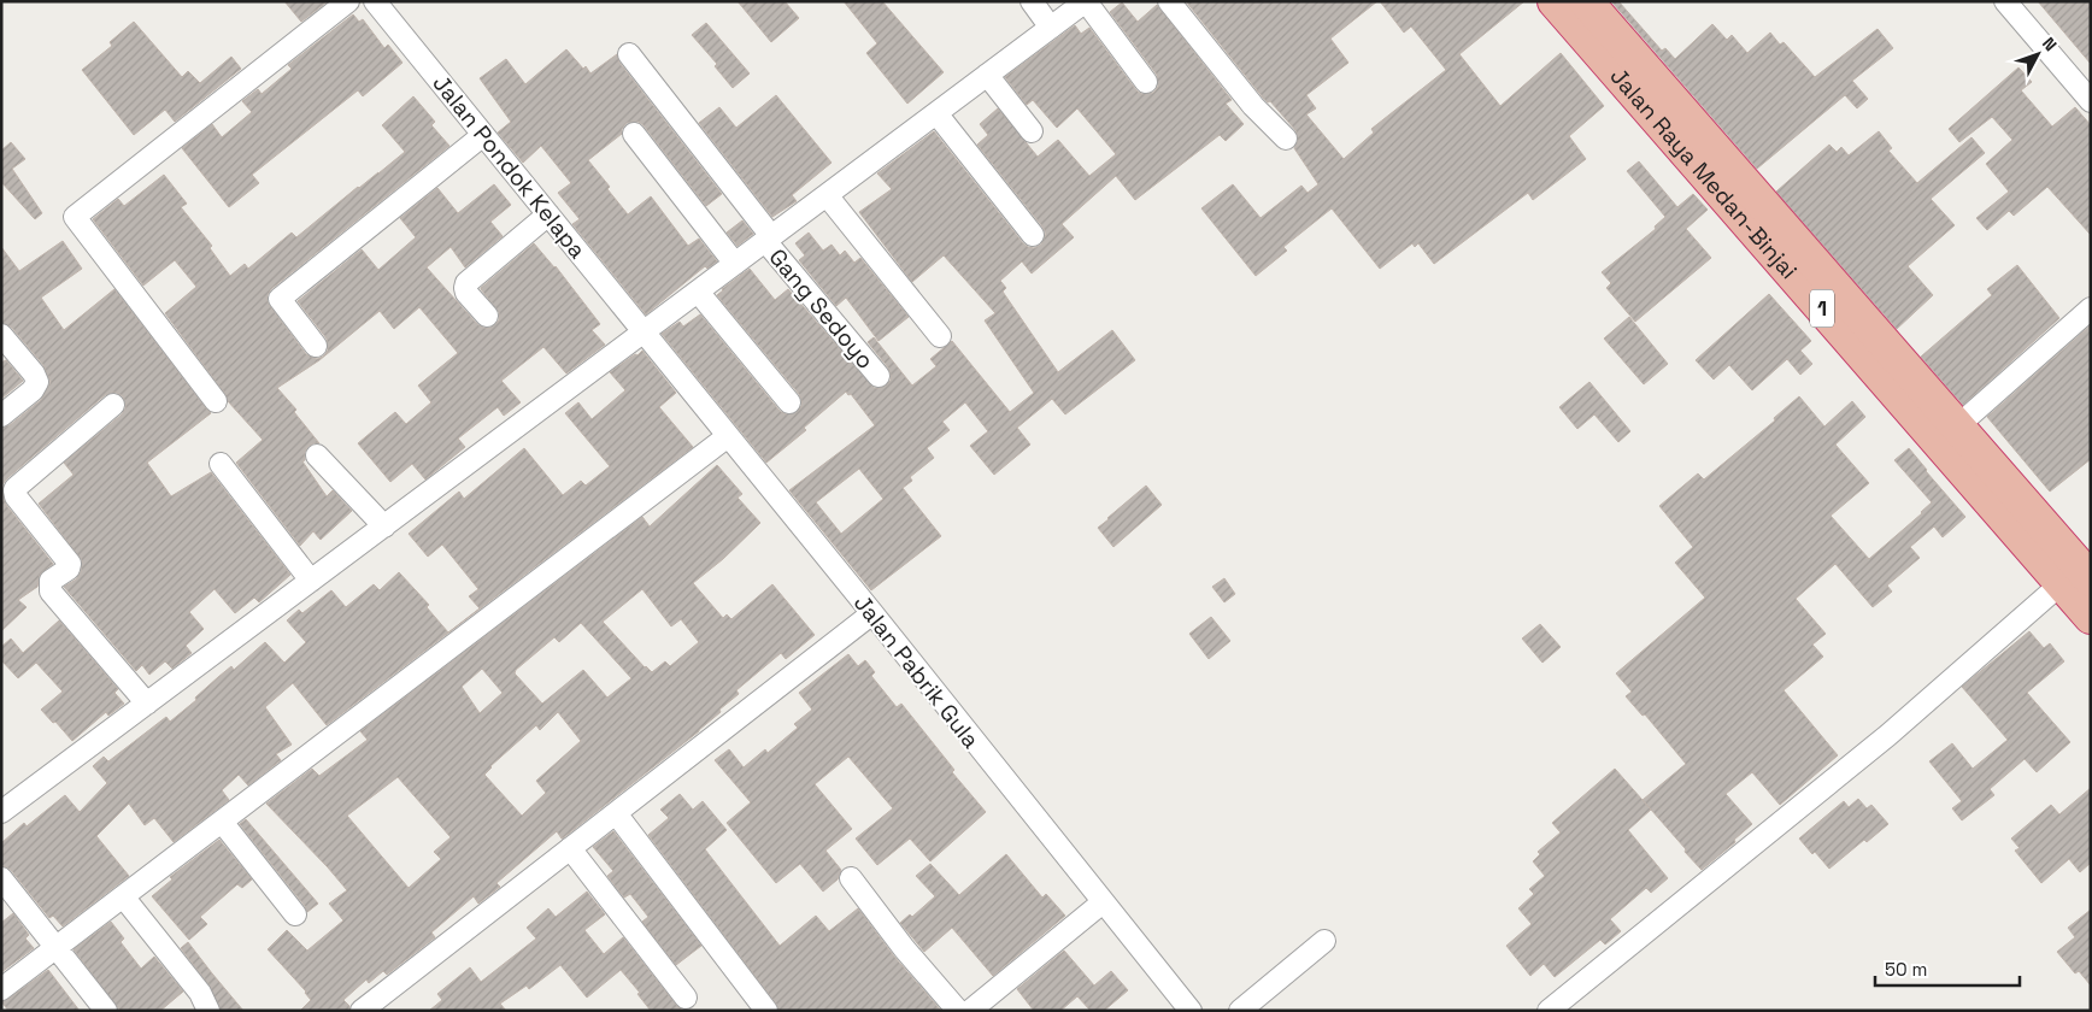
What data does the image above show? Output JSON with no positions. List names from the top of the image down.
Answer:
{
  "streets": {
    "highway": ["Jalan Raya Medan-Binjai", "1"],
    "street": ["Jalan Pondok Kelapa", "Gang Sedoyo", "Jalan Pabrik Gula"]
  },
  "crossings": [
    ["Jalan Pondok Kelapa", "Jalan Pabrik Gula"]
  ],
  "scale_bar": "50 m",
  "north": "top right"
}
